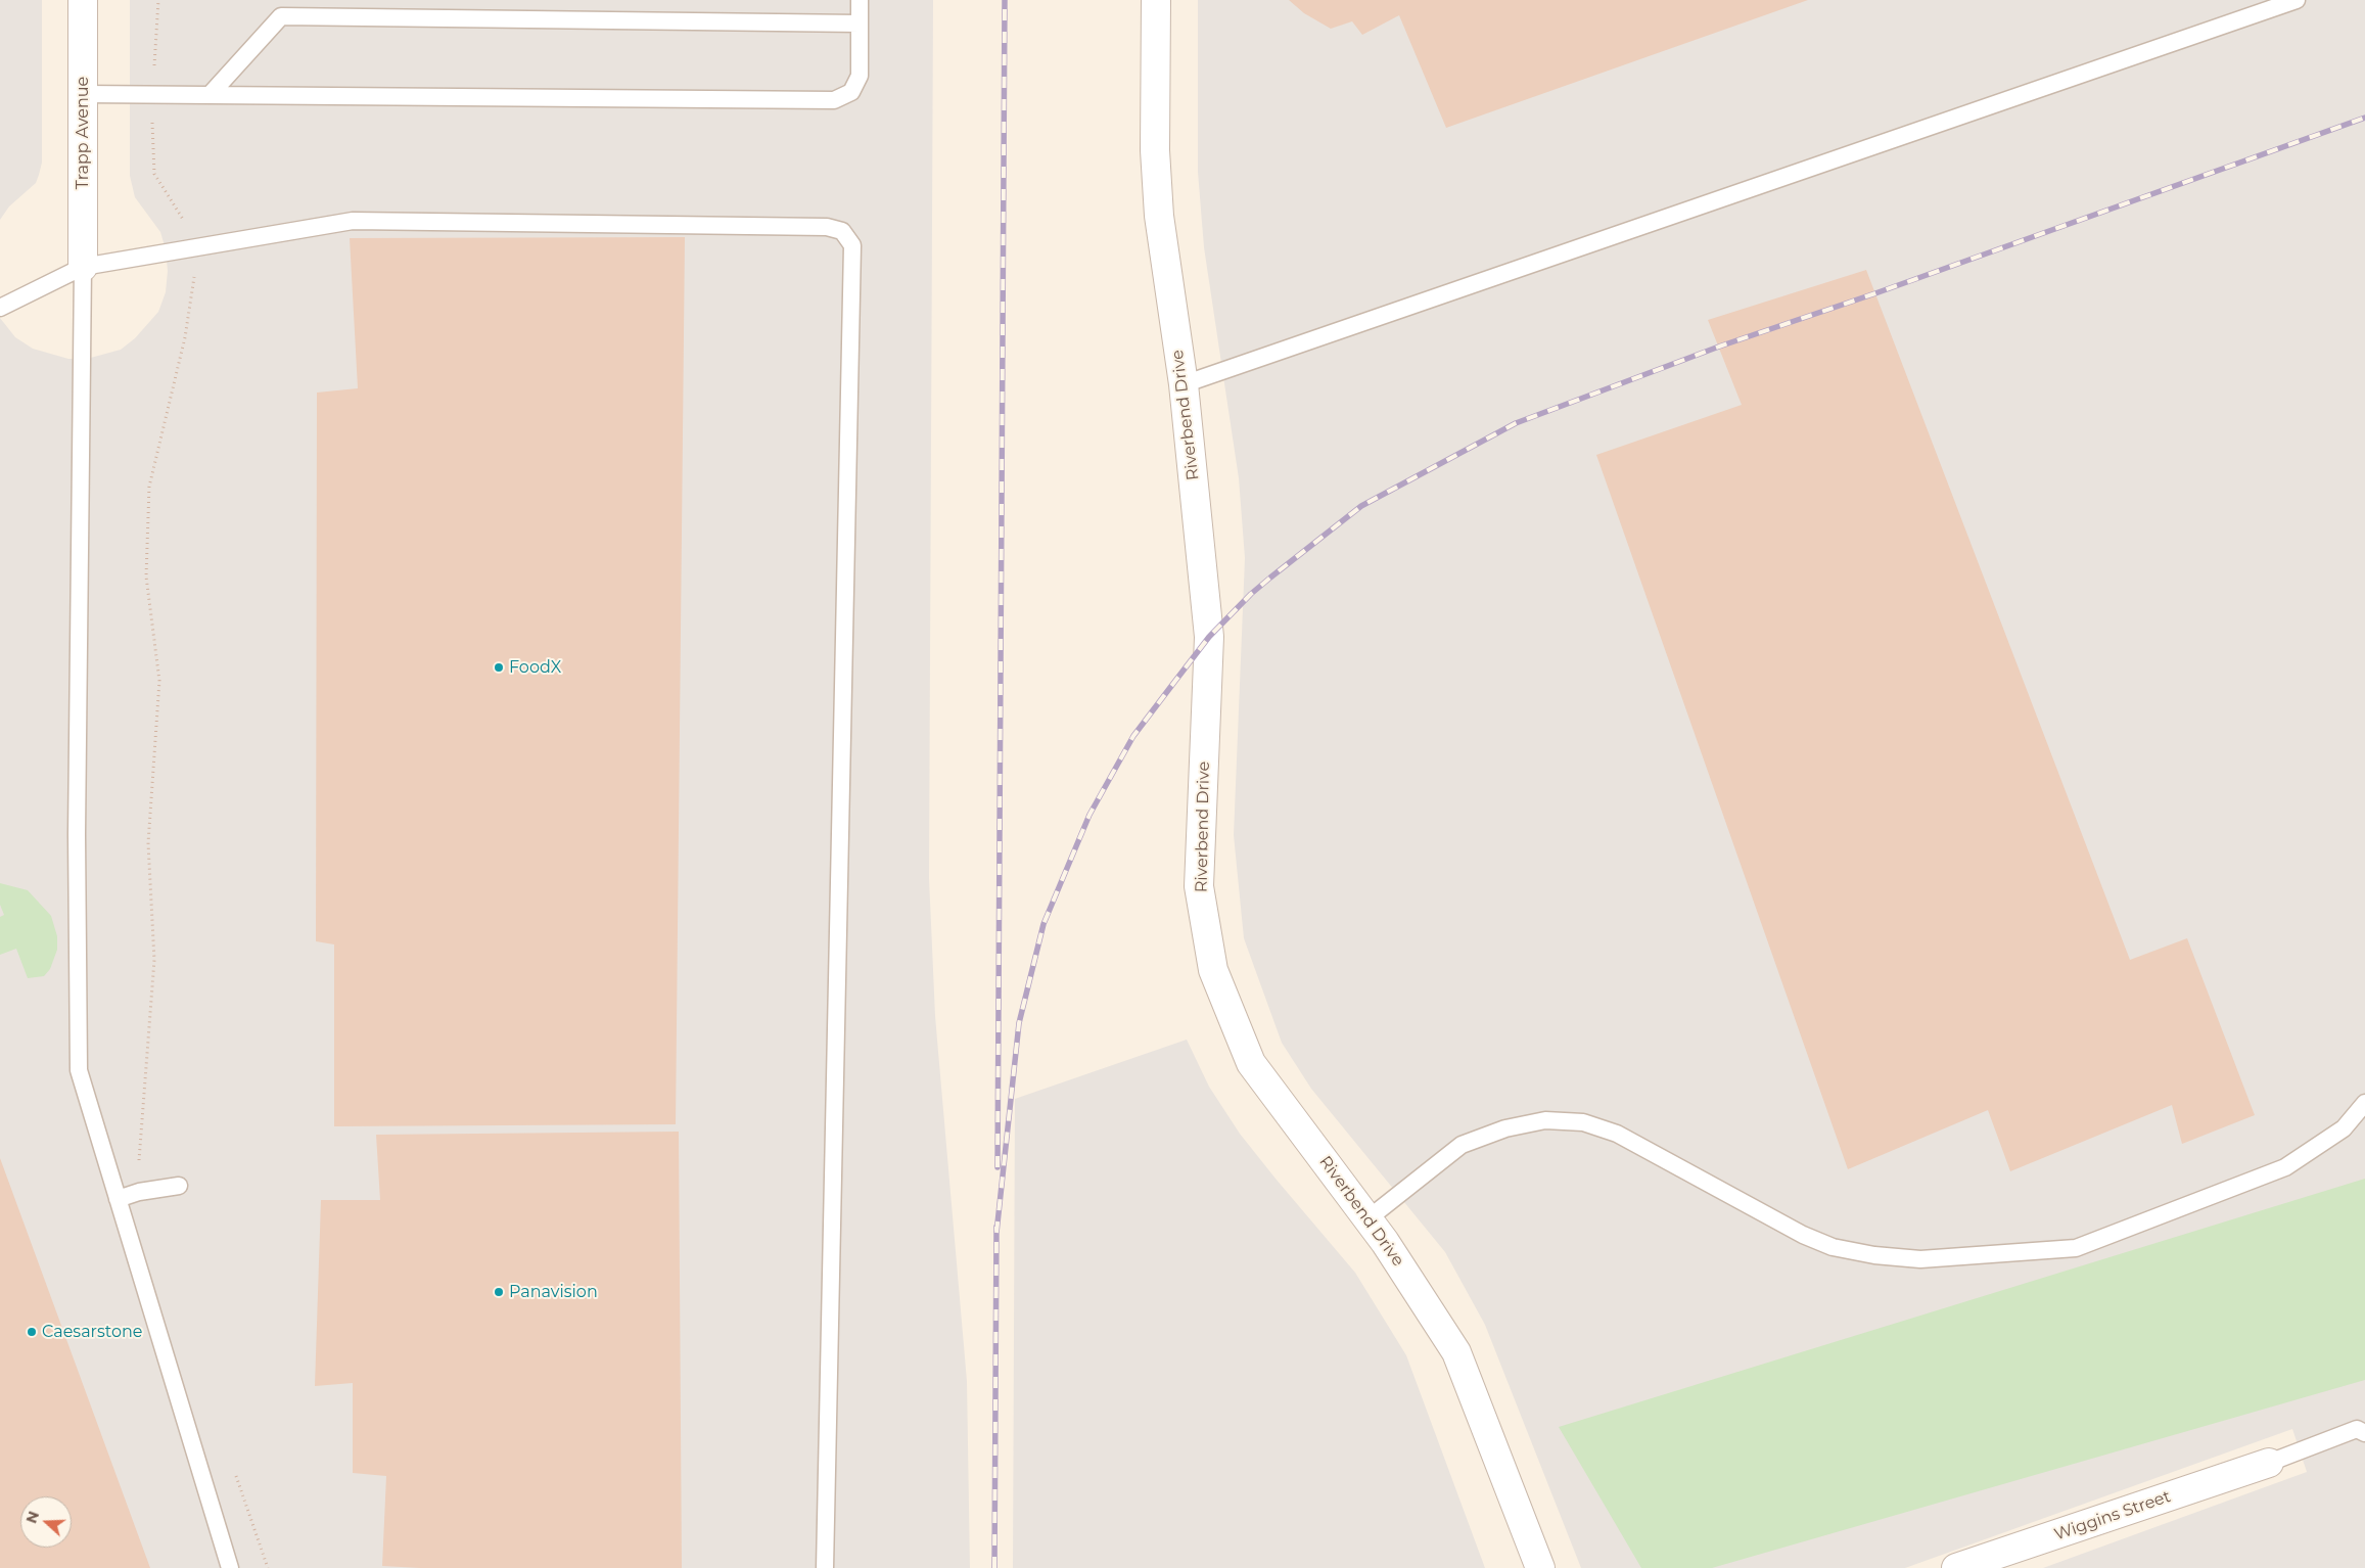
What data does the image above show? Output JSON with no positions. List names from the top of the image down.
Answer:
{
  "streets": {
    "street": ["Trapp Avenue", "Riverbend Drive", "Wiggins Street"]
  },
  "places": ["FoodX", "Panavision", "Caesarstone"],
  "north": "left"
}
